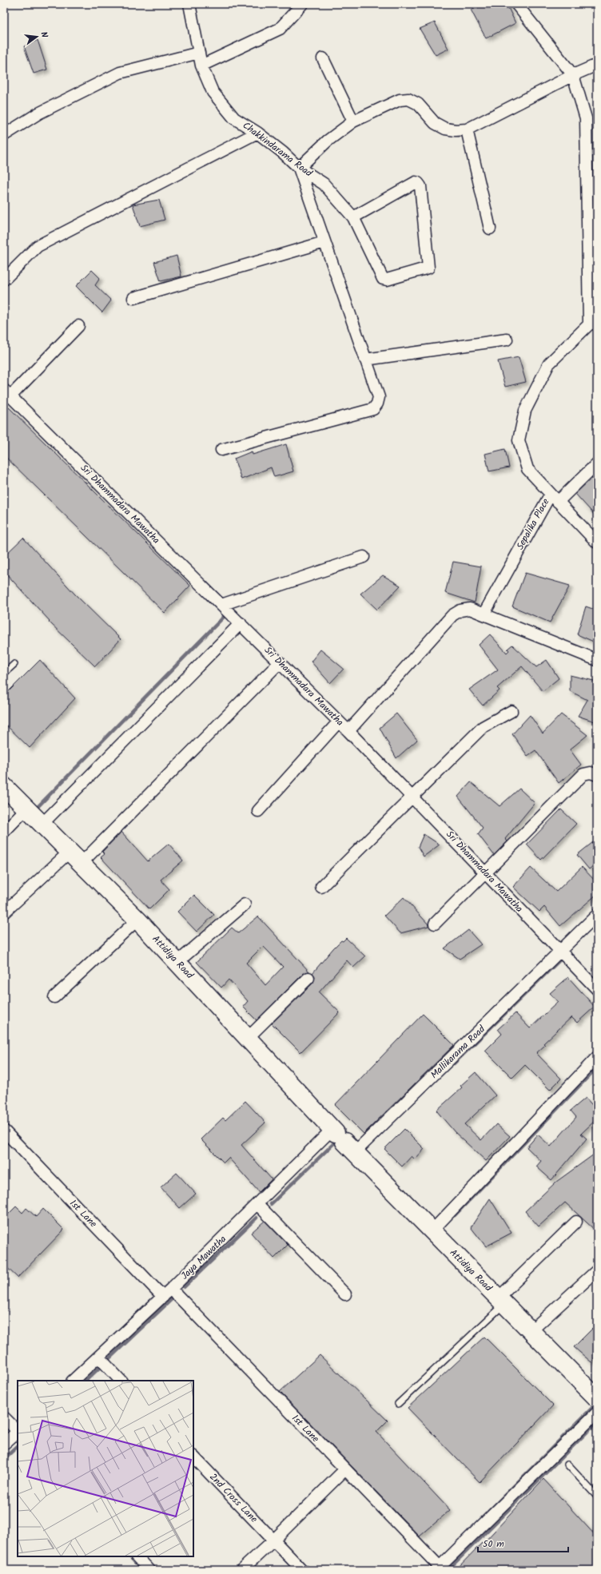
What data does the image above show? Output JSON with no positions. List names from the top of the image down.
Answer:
{
  "streets": {
    "main road": ["Attidiya Road"],
    "street": [
      "Chakkindarama Road",
      "Sri Dhammadara Mawatha",
      "Sepalika Place",
      "Mallikarama Road",
      "1st Lane",
      "Jaya Mawatha",
      "2nd Cross Lane"
    ]
  },
  "crossings": [
    ["Sri Dhammadara Mawatha", "Mallikarama Road"],
    ["Attidiya Road", "Mallikarama Road"],
    ["Attidiya Road", "Jaya Mawatha"],
    ["Mallikarama Road", "Jaya Mawatha"],
    ["1st Lane", "Jaya Mawatha"]
  ],
  "scale_bar": "50 m",
  "north": "right"
}
